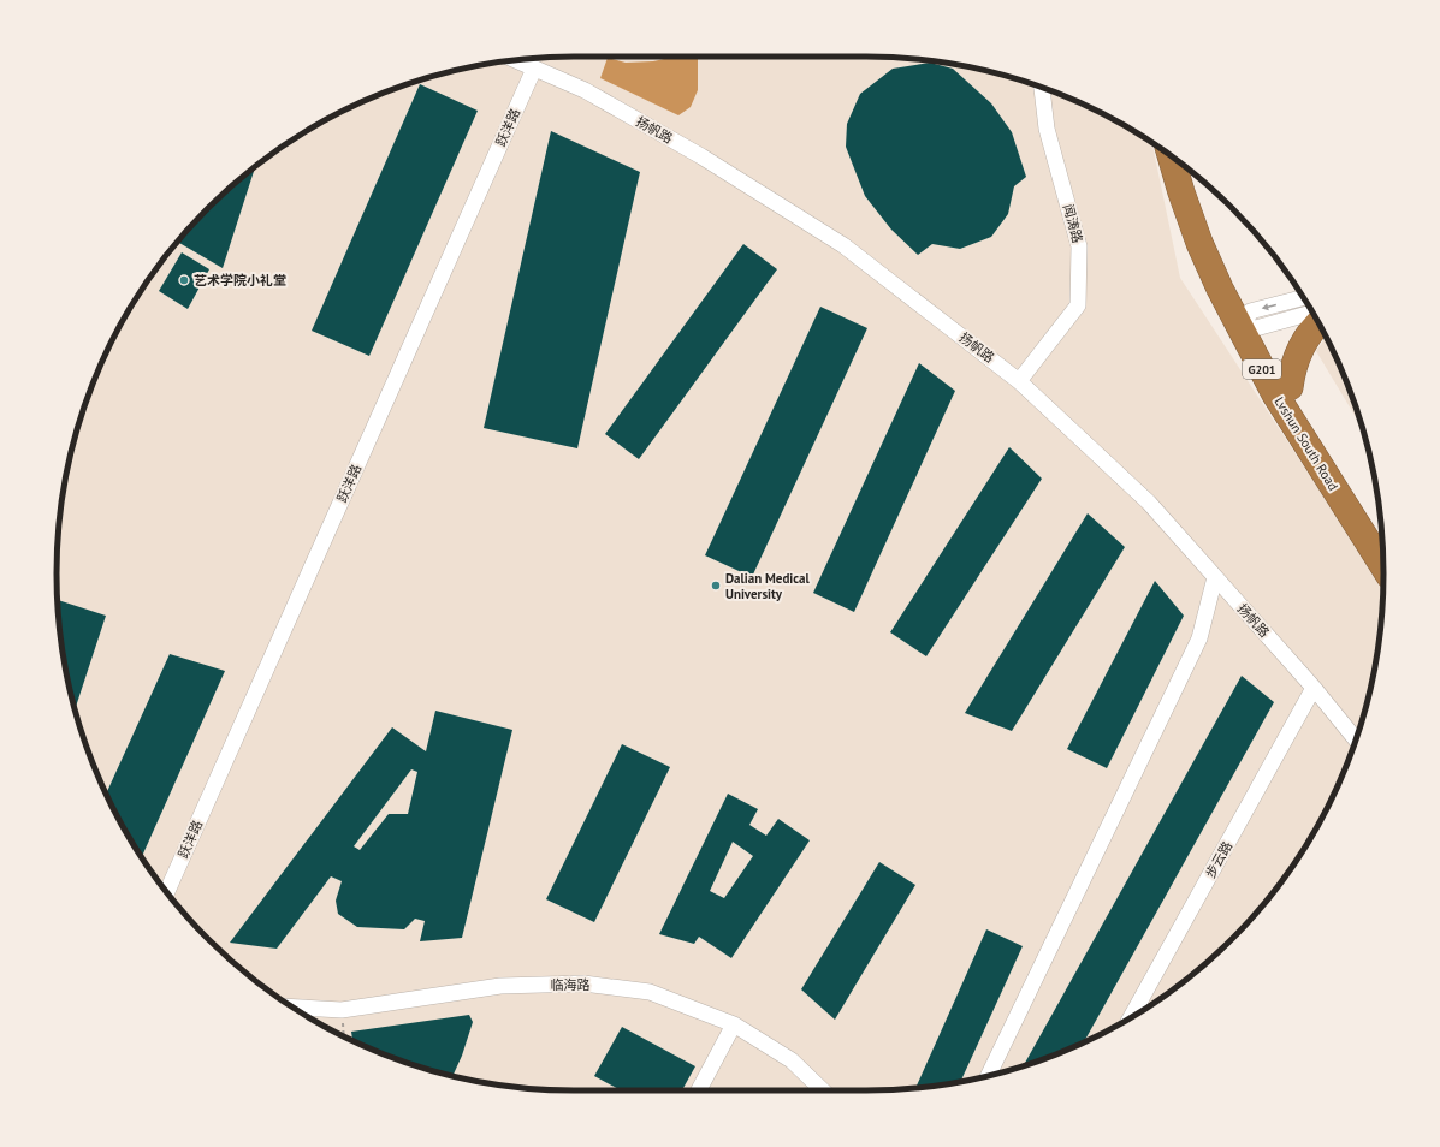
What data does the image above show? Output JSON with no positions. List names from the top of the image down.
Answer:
{
  "streets": {
    "highway": ["G201", "Lvshun South Road"],
    "street": [
      "跃洋路",
      "扬帆路",
      "闻涛路",
      "步云路",
      "临海路"
    ]
  },
  "crossings": [
    ["跃洋路", "扬帆路"],
    ["扬帆路", "闻涛路"],
    ["扬帆路", "步云路"]
  ],
  "places": ["艺术学院小礼堂", "Dalian Medical University"]
}
